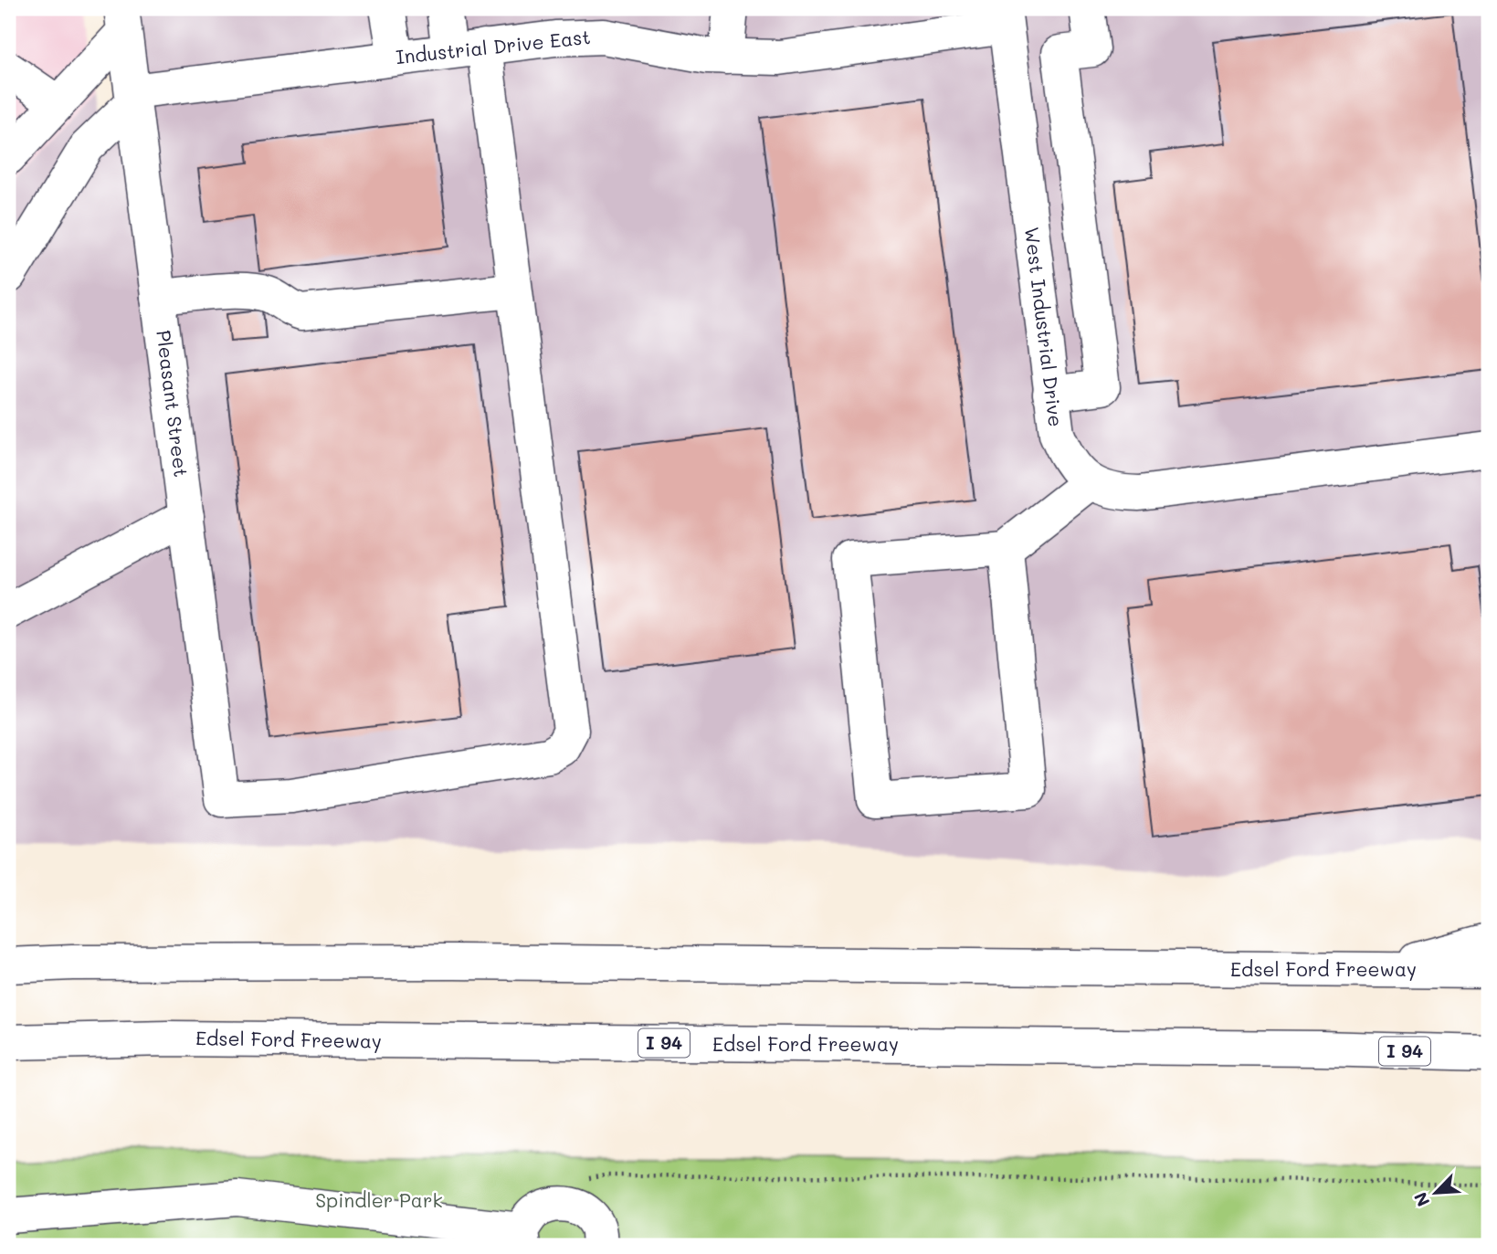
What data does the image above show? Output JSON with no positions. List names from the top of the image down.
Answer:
{
  "streets": {
    "main road": [
      "Industrial Drive East",
      "West Industrial Drive",
      "Pleasant Street",
      "Edsel Ford Freeway",
      "I 94"
    ]
  },
  "crossings": [
    ["Industrial Drive East", "West Industrial Drive"],
    ["Industrial Drive East", "Pleasant Street"]
  ],
  "parks": ["Spindler Park"],
  "north": "bottom left"
}
